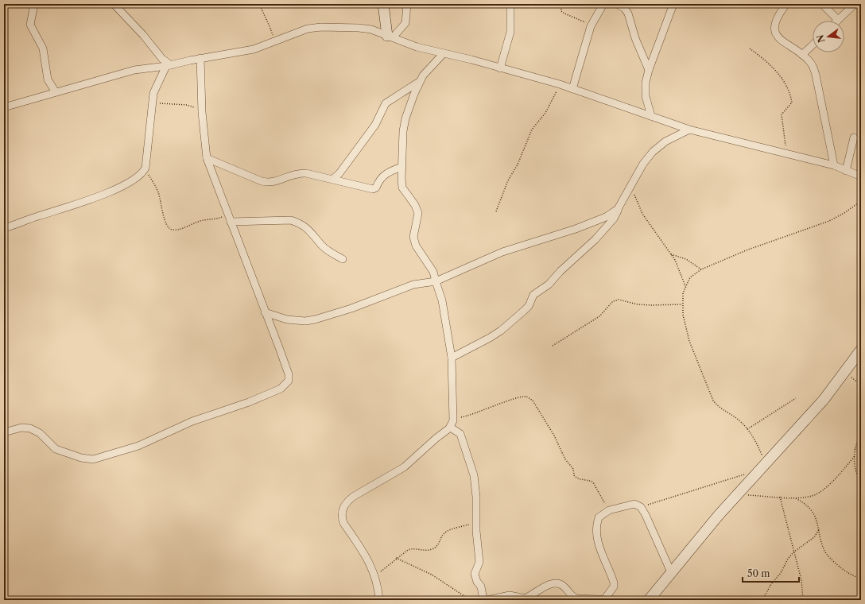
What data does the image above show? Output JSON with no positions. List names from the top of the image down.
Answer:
{
  "scale_bar": "50 m",
  "north": "left"
}
